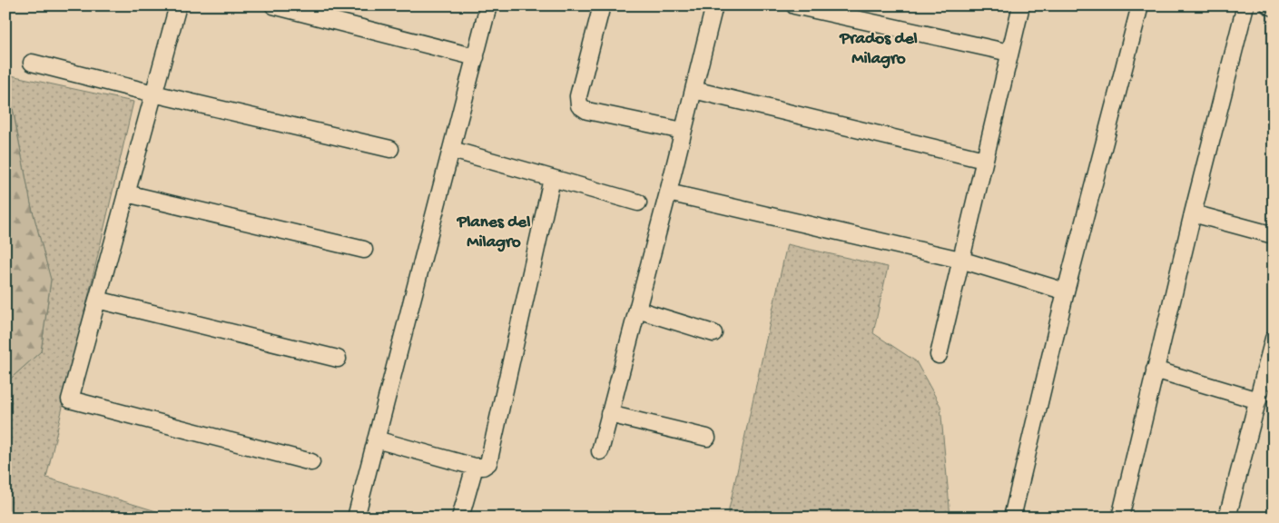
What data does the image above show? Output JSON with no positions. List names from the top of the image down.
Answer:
{
  "districts": ["Prados del Milagro", "Planes del Milagro"]
}
